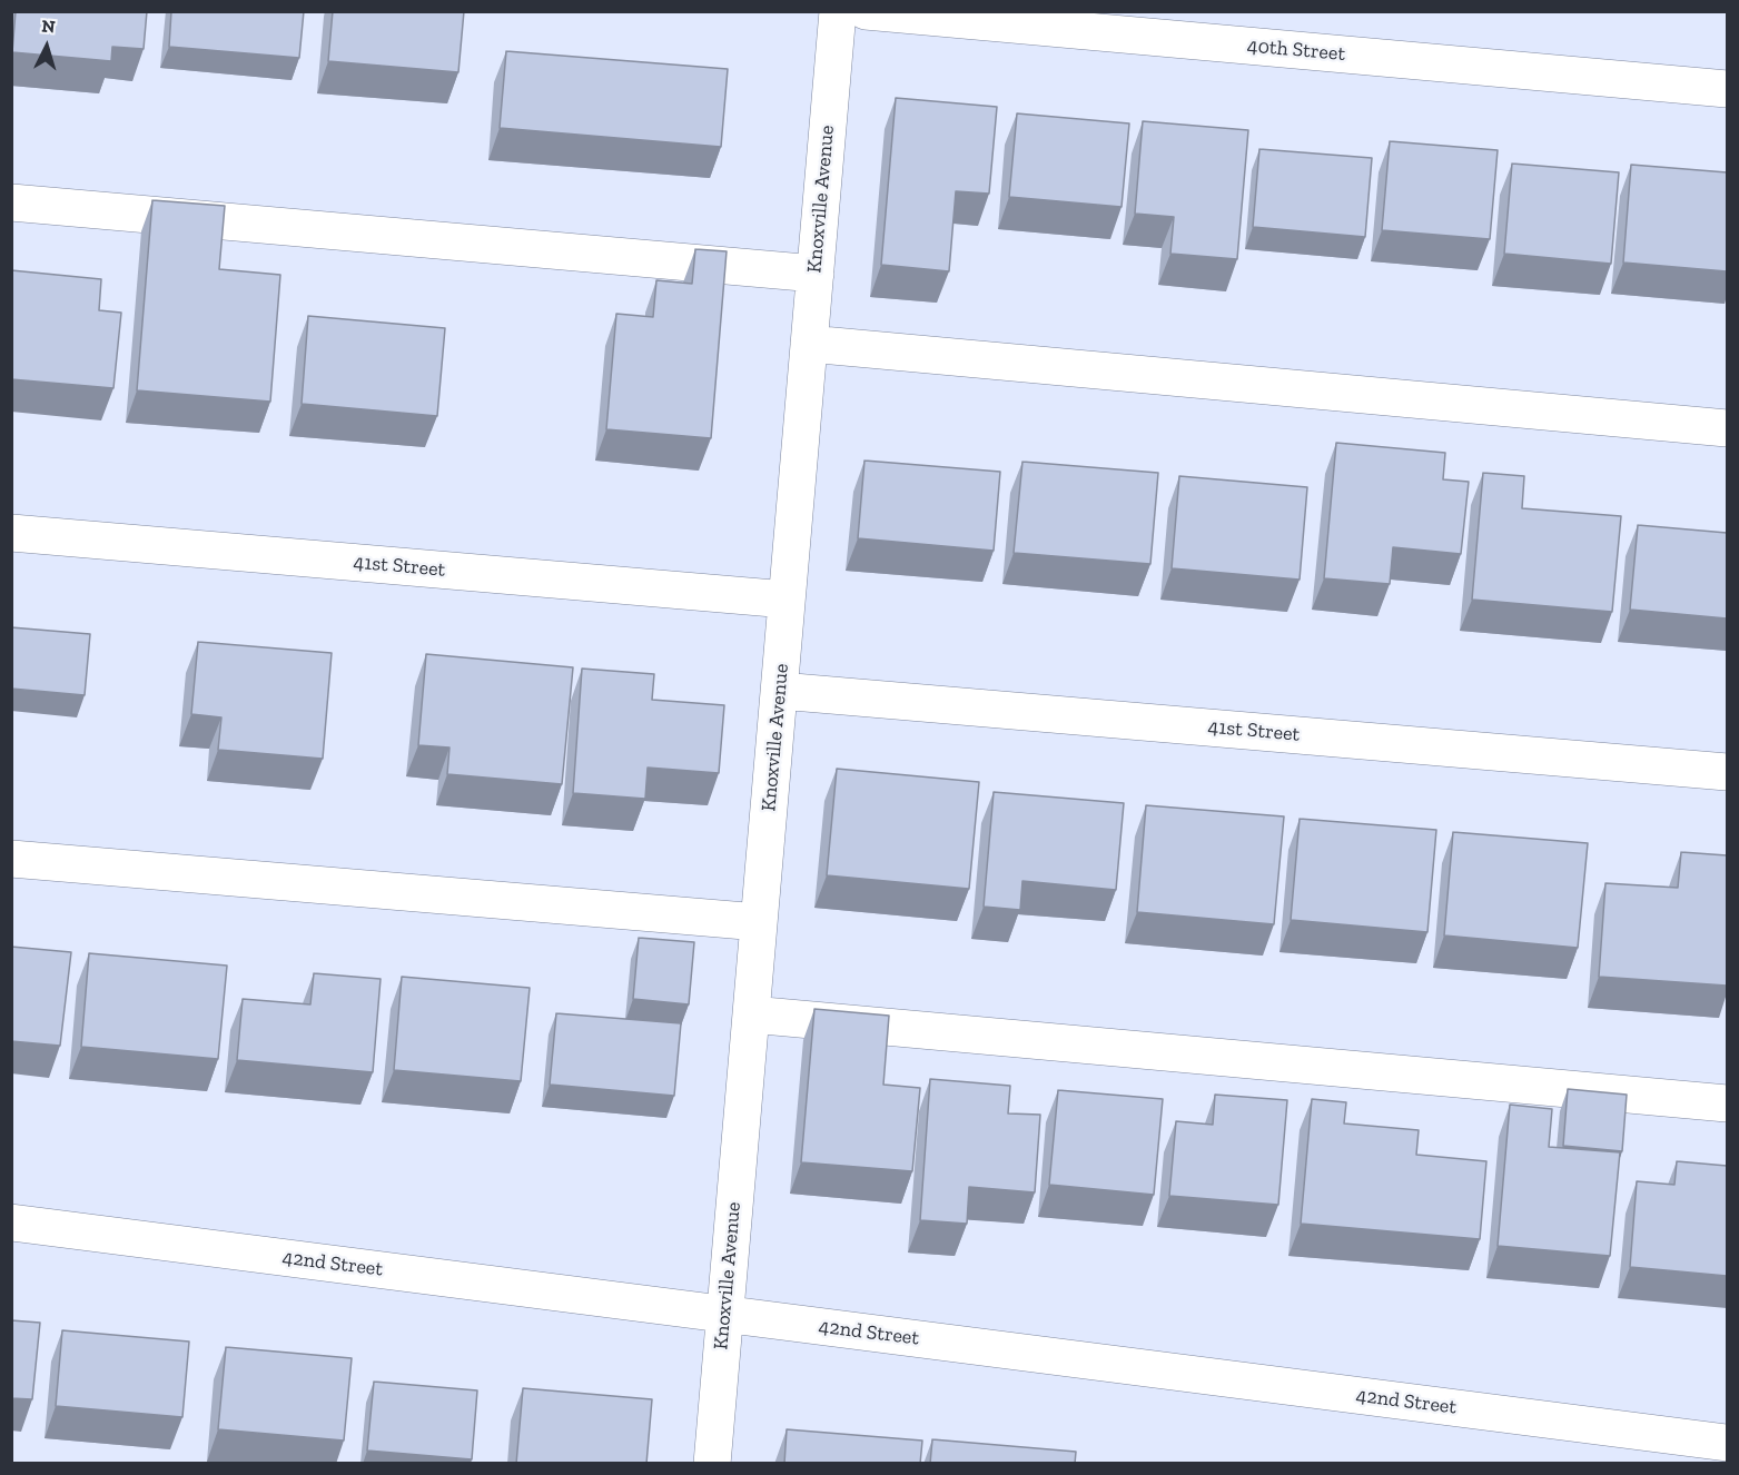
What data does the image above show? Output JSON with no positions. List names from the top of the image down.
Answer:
{
  "streets": {
    "street": [
      "40th Street",
      "Knoxville Avenue",
      "41st Street",
      "42nd Street"
    ]
  },
  "crossings": [
    ["Knoxville Avenue", "41st Street"],
    ["Knoxville Avenue", "42nd Street"]
  ],
  "north": "top"
}
